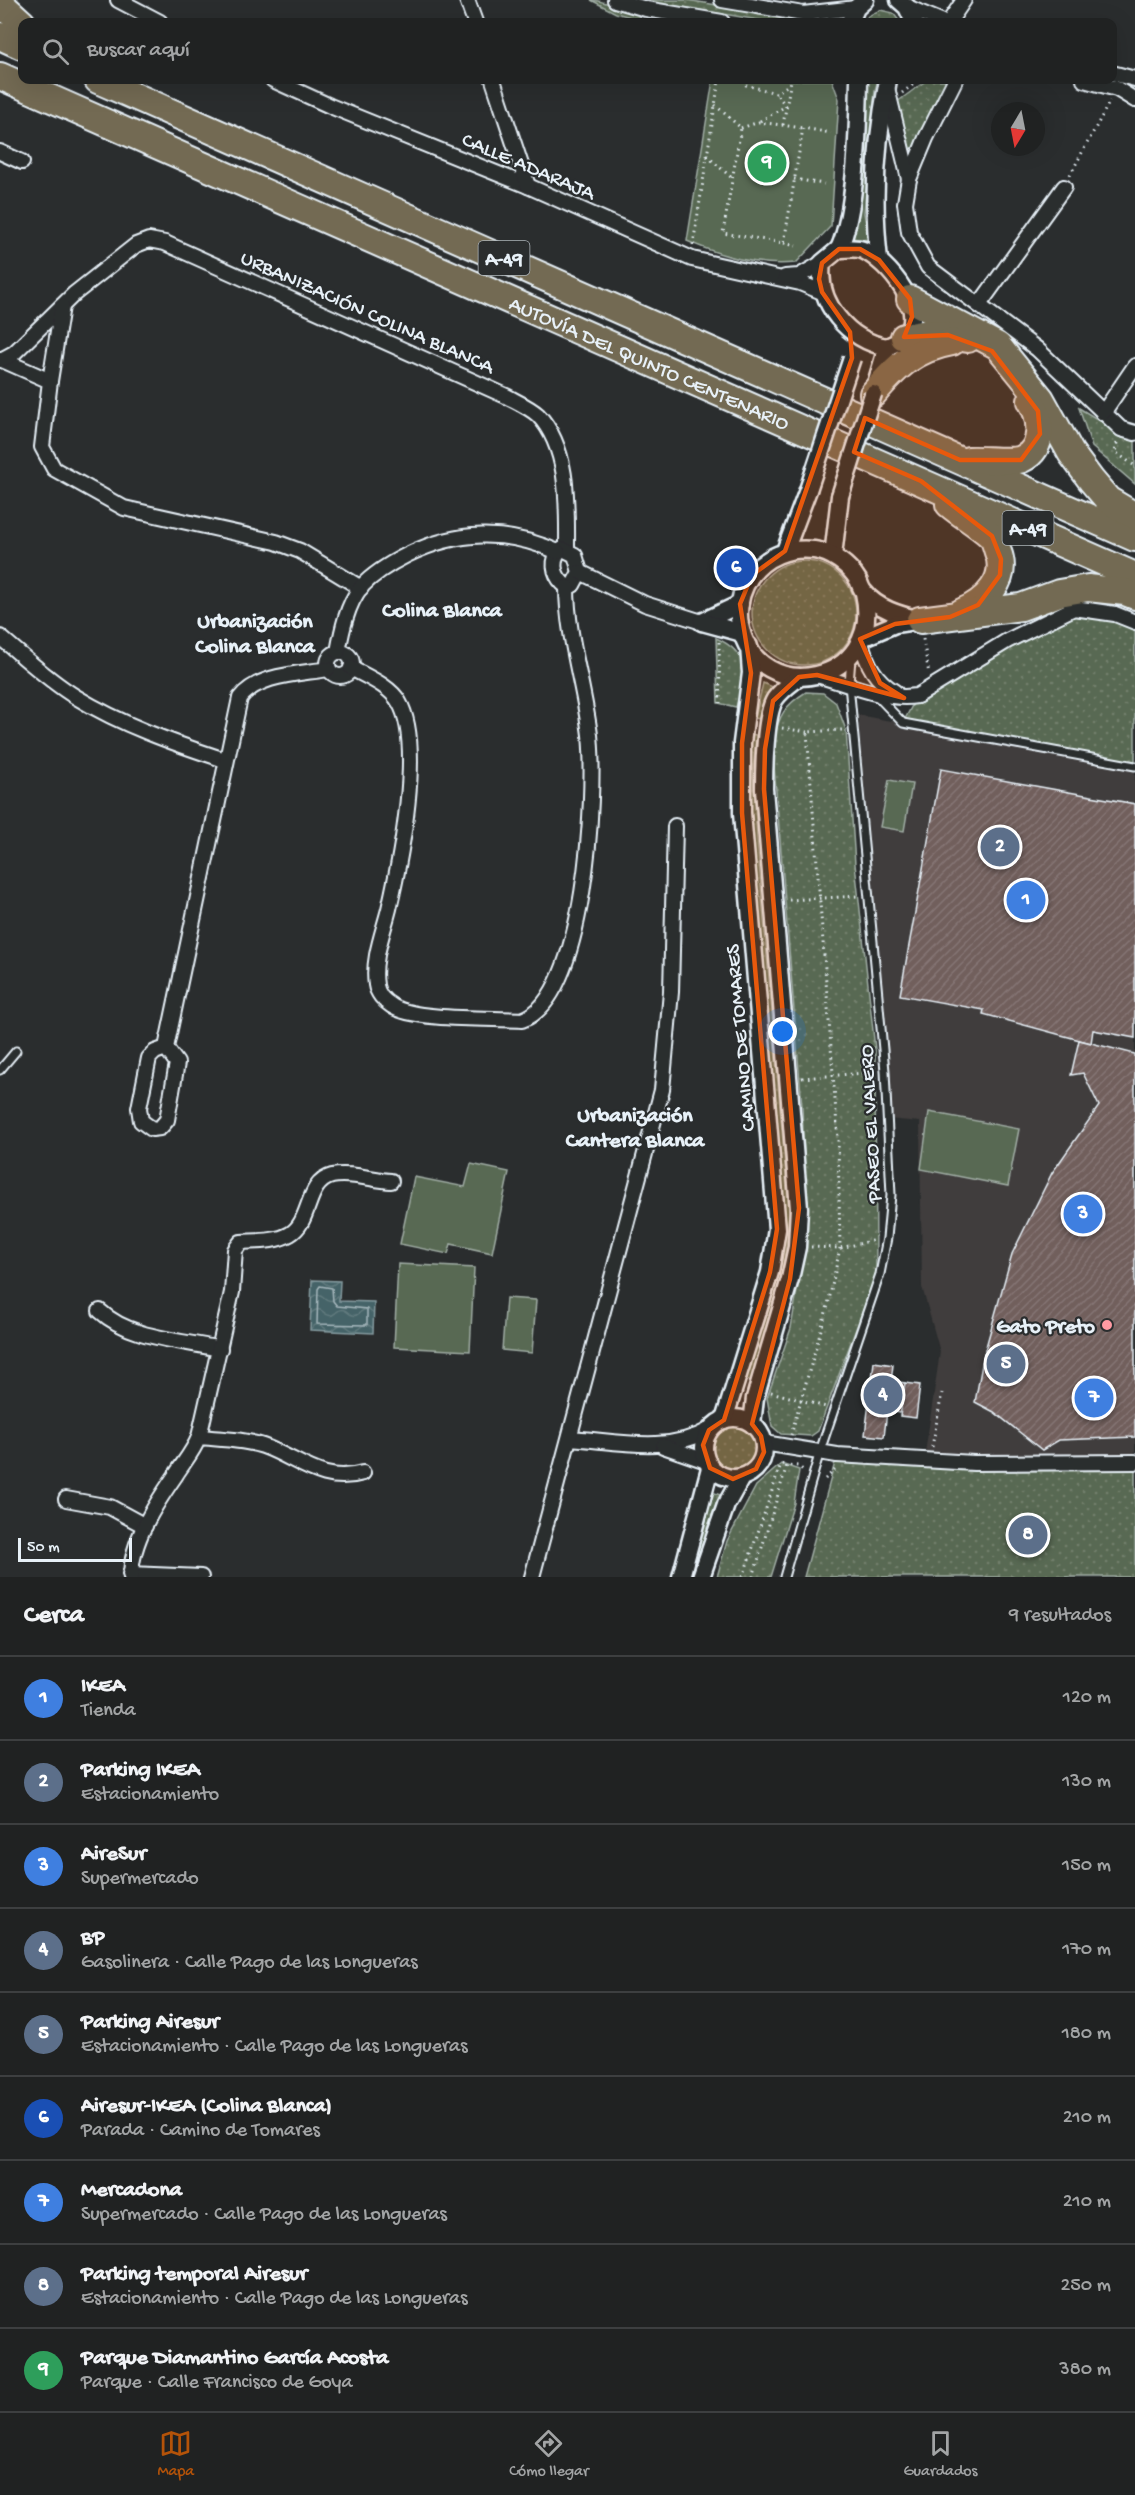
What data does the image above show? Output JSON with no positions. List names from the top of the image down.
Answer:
{
  "streets": {
    "highway": ["A-49", "AUTOVÍA DEL QUINTO CENTENARIO"],
    "street": ["CALLE ADARAJA", "URBANIZACIÓN COLINA BLANCA", "CAMINO DE TOMARES"],
    "lane": ["PASEO EL VALERO"]
  },
  "crossings": [
    ["CAMINO DE TOMARES", "PASEO EL VALERO"]
  ],
  "districts": ["Colina Blanca", "Urbanización Colina Blanca", "Urbanización Cantera Blanca"],
  "places": ["Gato Preto"],
  "scale_bar": "50 m",
  "north": "bottom",
  "page": {
    "search": "Buscar aquí",
    "pins": [
      "9",
      "6",
      "2",
      "1",
      "3",
      "5",
      "4",
      "7",
      "8"
    ],
    "scale": "50 m",
    "heading": ["Cerca", "9 resultados"],
    "list": [
      {
        "mark": "1",
        "name": "IKEA",
        "note": "Tienda",
        "value": "120 m"
      },
      {
        "mark": "2",
        "name": "Parking IKEA",
        "note": "Estacionamiento",
        "value": "130 m"
      },
      {
        "mark": "3",
        "name": "AireSur",
        "note": "Supermercado",
        "value": "150 m"
      },
      {
        "mark": "4",
        "name": "BP",
        "note": "Gasolinera · Calle Pago de las Longueras",
        "value": "170 m"
      },
      {
        "mark": "5",
        "name": "Parking Airesur",
        "note": "Estacionamiento · Calle Pago de las Longueras",
        "value": "180 m"
      },
      {
        "mark": "6",
        "name": "Airesur-IKEA (Colina Blanca)",
        "note": "Parada · Camino de Tomares",
        "value": "210 m"
      },
      {
        "mark": "7",
        "name": "Mercadona",
        "note": "Supermercado · Calle Pago de las Longueras",
        "value": "210 m"
      },
      {
        "mark": "8",
        "name": "Parking temporal Airesur",
        "note": "Estacionamiento · Calle Pago de las Longueras",
        "value": "250 m"
      },
      {
        "mark": "9",
        "name": "Parque Diamantino García Acosta",
        "note": "Parque · Calle Francisco de Goya",
        "value": "380 m"
      }
    ],
    "nav": ["Mapa", "Cómo llegar", "Guardados"]
  }
}
